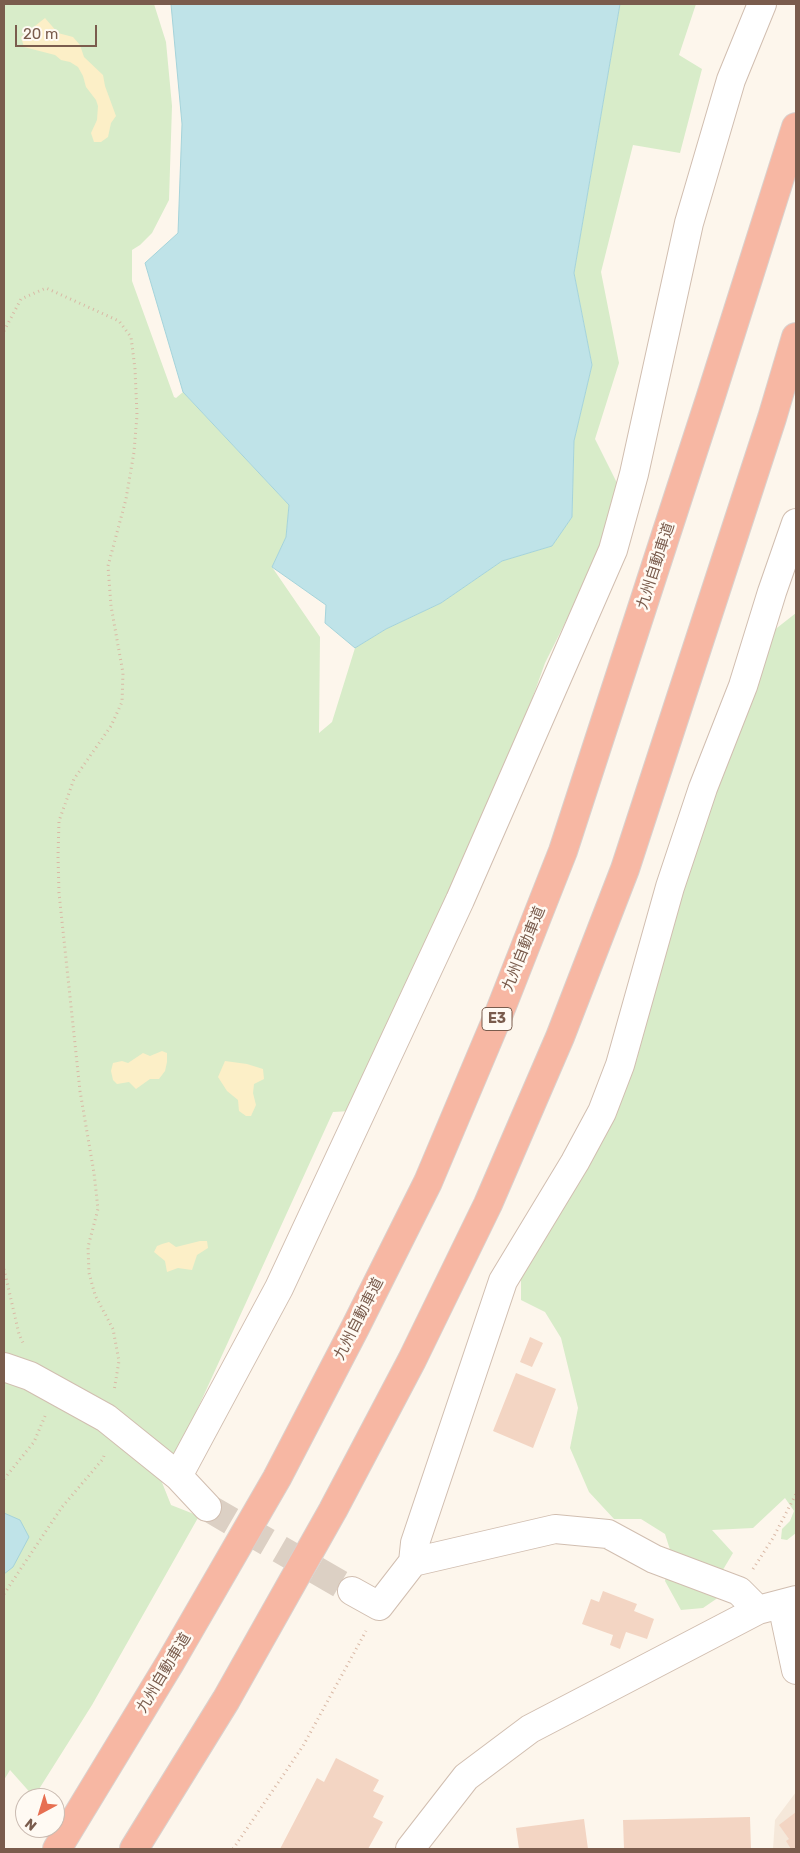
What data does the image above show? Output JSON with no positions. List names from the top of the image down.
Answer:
{
  "streets": {
    "highway": ["九州自動車道", "E3"]
  },
  "scale_bar": "20 m",
  "north": "bottom left"
}
